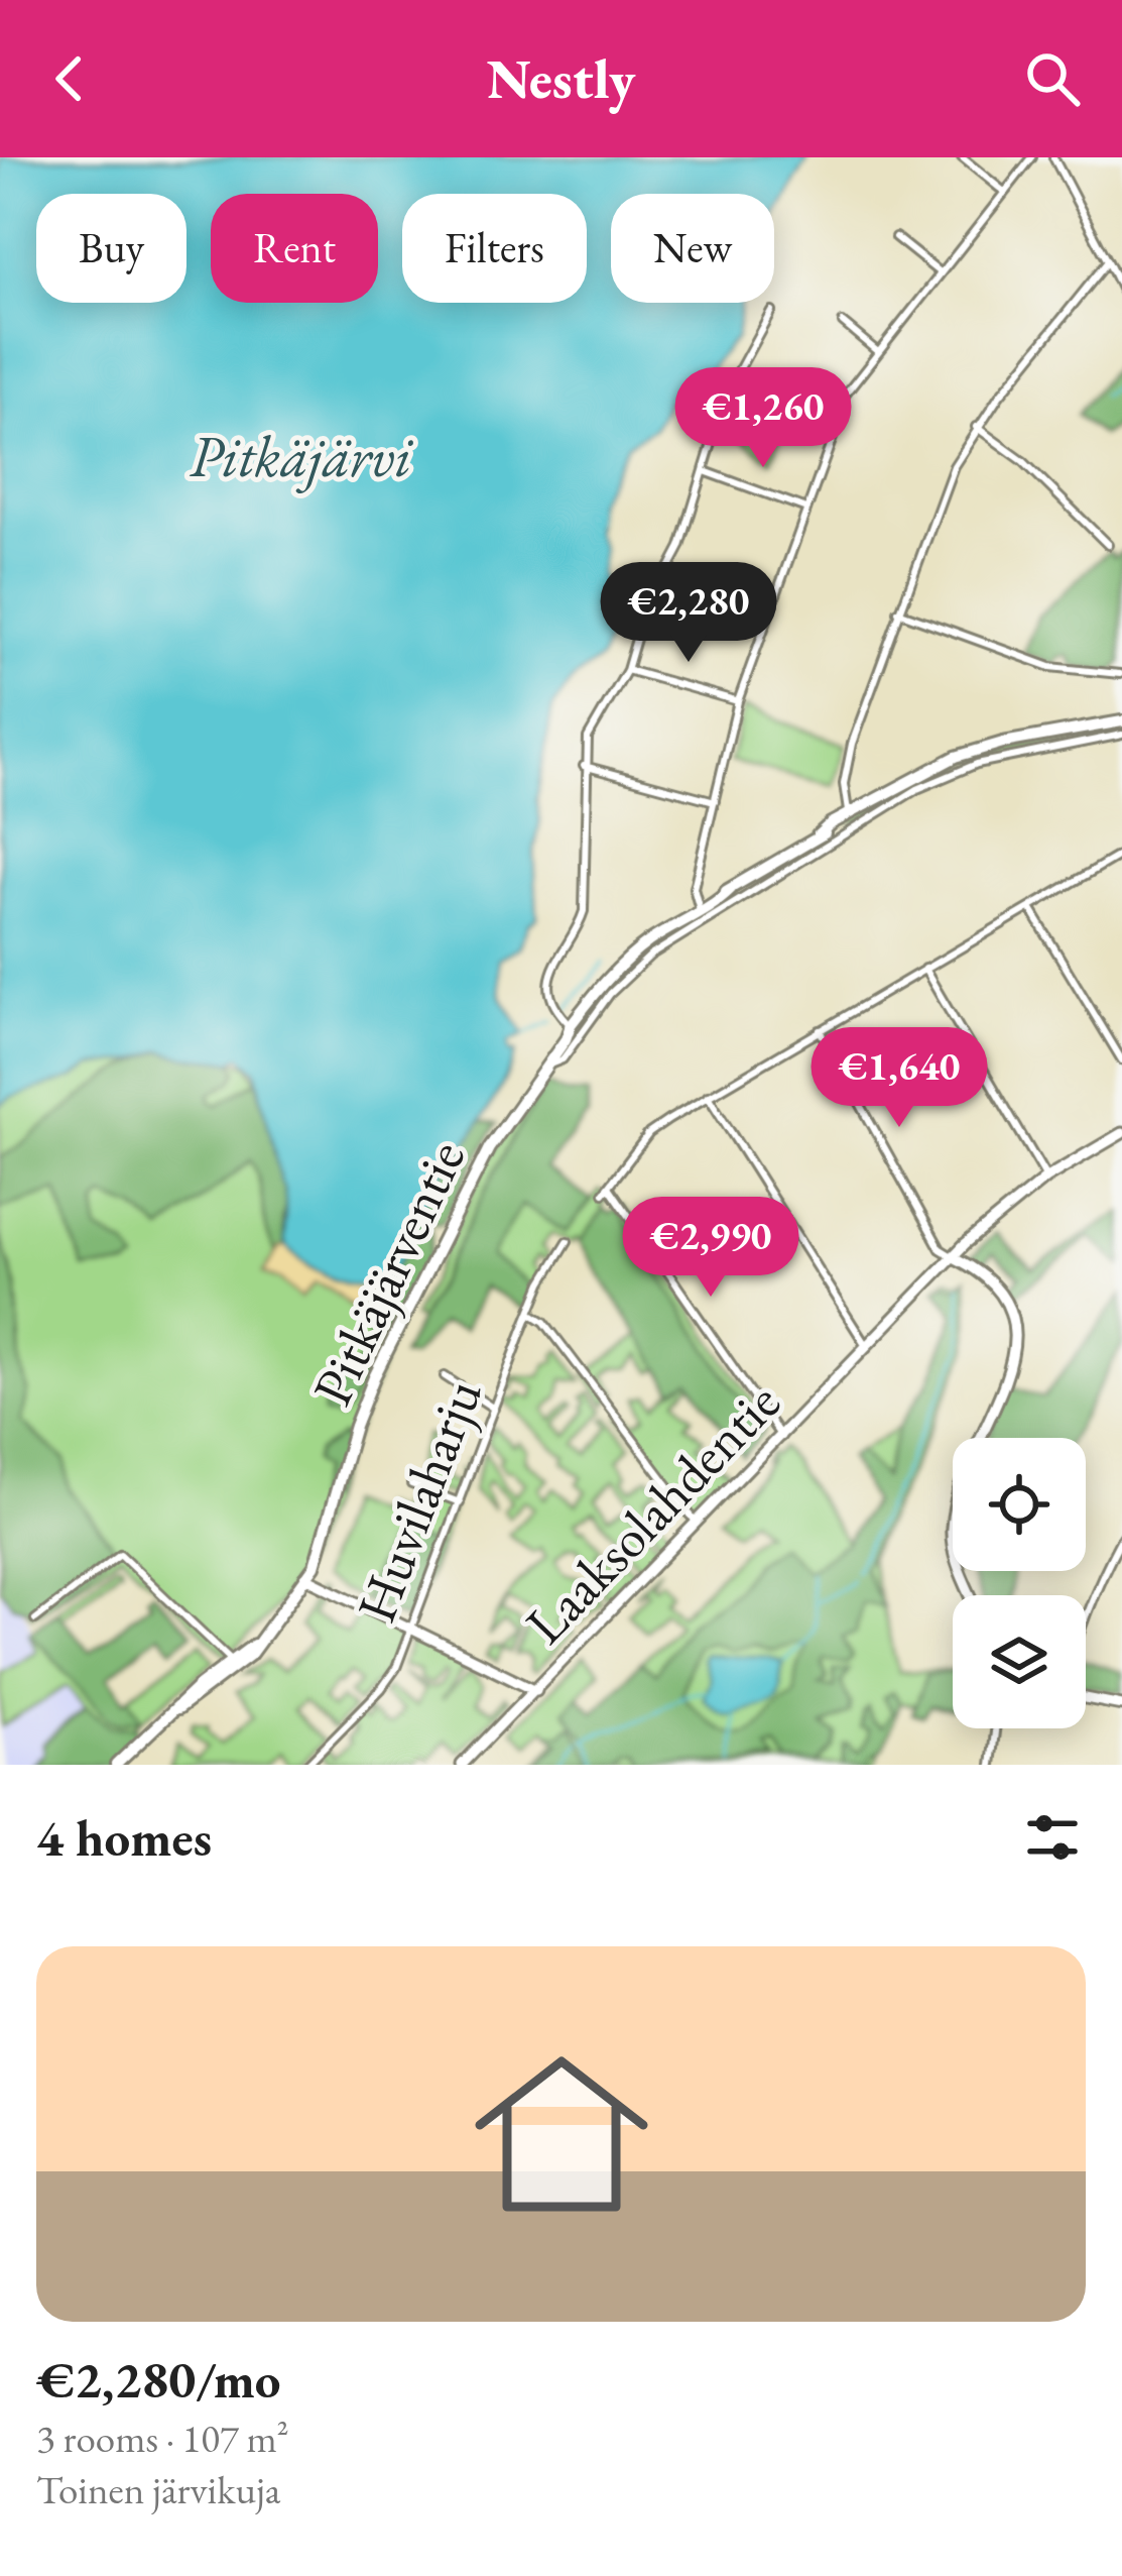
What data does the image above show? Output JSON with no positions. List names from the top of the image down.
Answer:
{
  "streets": {
    "main road": ["Pitkäjärventie"],
    "street": ["Huvilaharju", "Laaksolahdentie"]
  },
  "water": ["Pitkäjärvi"],
  "page": {
    "header": "Nestly",
    "chip": [
      "Buy",
      "Rent",
      "Filters",
      "New"
    ],
    "price": [
      "€1,260",
      "€2,280",
      "€1,640",
      "€2,990"
    ],
    "heading": "4 homes",
    "list": [
      {
        "name": "€2,280/mo",
        "note": "3 rooms · 107 m² · Toinen järvikuja"
      }
    ]
  }
}
